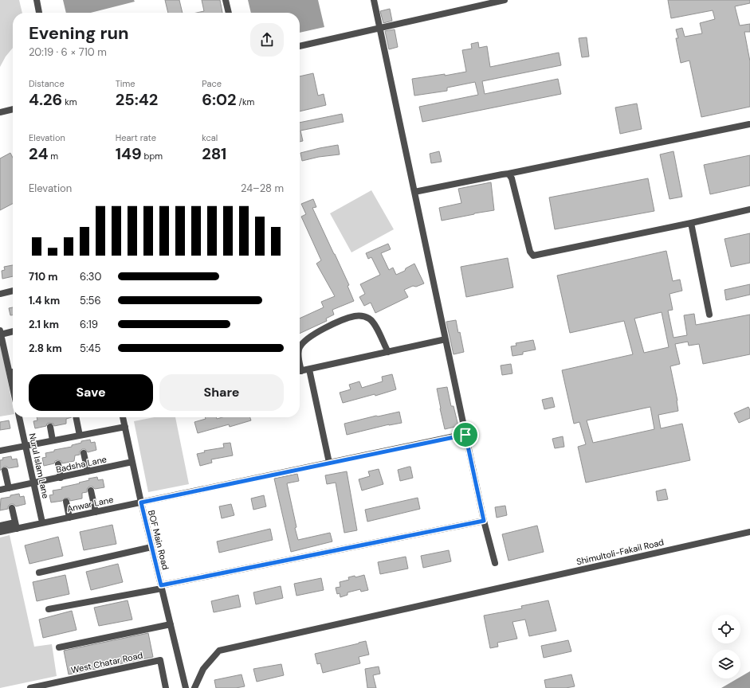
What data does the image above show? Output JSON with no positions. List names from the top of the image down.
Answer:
{
  "streets": {
    "street": [
      "Badsha Lane",
      "Nurul Islam Lane",
      "Anwar Lane",
      "BOF Main Road",
      "Shimultoli-Fakail Road",
      "West Chatar Road"
    ]
  },
  "crossings": [
    ["Badsha Lane", "Nurul Islam Lane"],
    ["Badsha Lane", "BOF Main Road"],
    ["Nurul Islam Lane", "Anwar Lane"],
    ["Anwar Lane", "BOF Main Road"]
  ],
  "page": {
    "heading": ["Evening run", "20:19 · 6 × 710 m"],
    "stats": [
      ["Distance", "4.26 km"],
      ["Time", "25:42"],
      ["Pace", "6:02 /km"],
      ["Elevation", "24 m"],
      ["Heart rate", "149 bpm"],
      ["kcal", "281"]
    ],
    "chart": ["Elevation", "24–28 m"],
    "list": [
      {
        "name": "710 m",
        "note": "6:30"
      },
      {
        "name": "1.4 km",
        "note": "5:56"
      },
      {
        "name": "2.1 km",
        "note": "6:19"
      },
      {
        "name": "2.8 km",
        "note": "5:45"
      }
    ],
    "buttons": ["Save", "Share"]
  }
}
